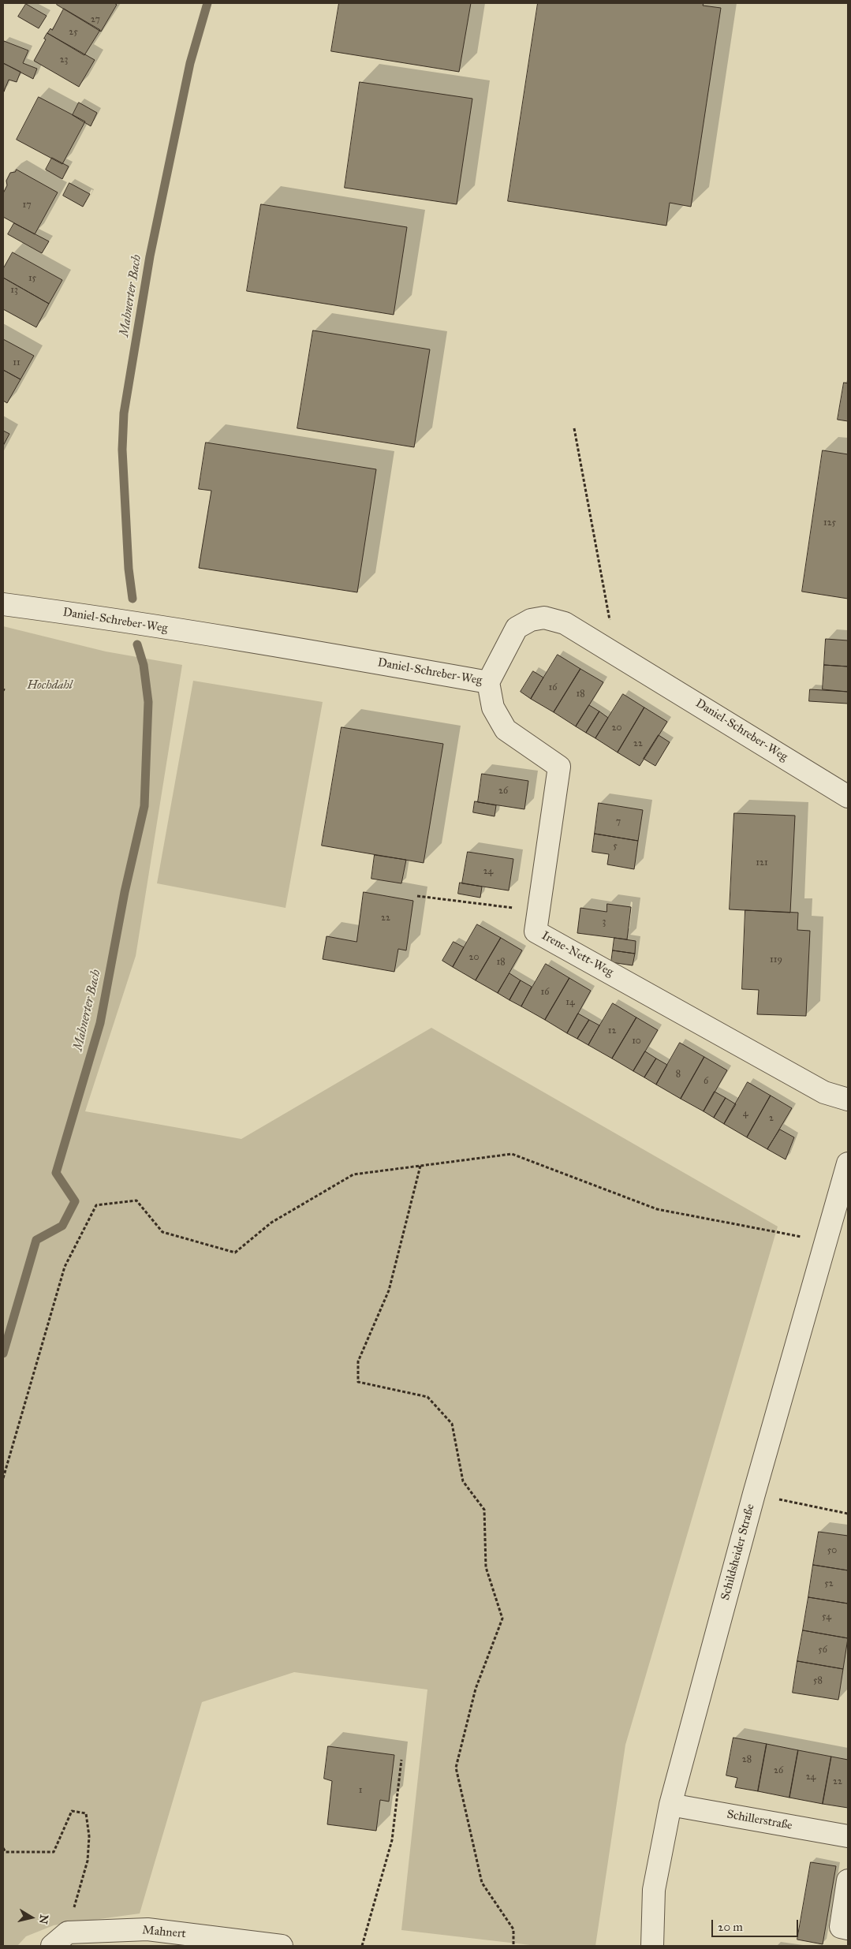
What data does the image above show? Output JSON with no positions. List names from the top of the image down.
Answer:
{
  "streets": {
    "street": [
      "Daniel-Schreber-Weg",
      "Irene-Nett-Weg",
      "Schildsheider Straße",
      "Schillerstraße",
      "Mahnert"
    ]
  },
  "crossings": [
    ["Daniel-Schreber-Weg", "Irene-Nett-Weg"],
    ["Schildsheider Straße", "Schillerstraße"]
  ],
  "water": ["Mahnerter Bach"],
  "parks": ["Hochdahl"],
  "house_numbers": [
    "27",
    "25",
    "23",
    "17",
    "15",
    "13",
    "11",
    "125",
    "16",
    "18",
    "20",
    "22",
    "26",
    "7",
    "5",
    "121",
    "24",
    "22",
    "3",
    "20",
    "119",
    "18",
    "16",
    "14",
    "12",
    "10",
    "8",
    "6",
    "4",
    "2",
    "50",
    "52",
    "54",
    "56",
    "58",
    "28",
    "26",
    "24",
    "22",
    "1"
  ],
  "scale_bar": "20 m",
  "north": "right"
}
